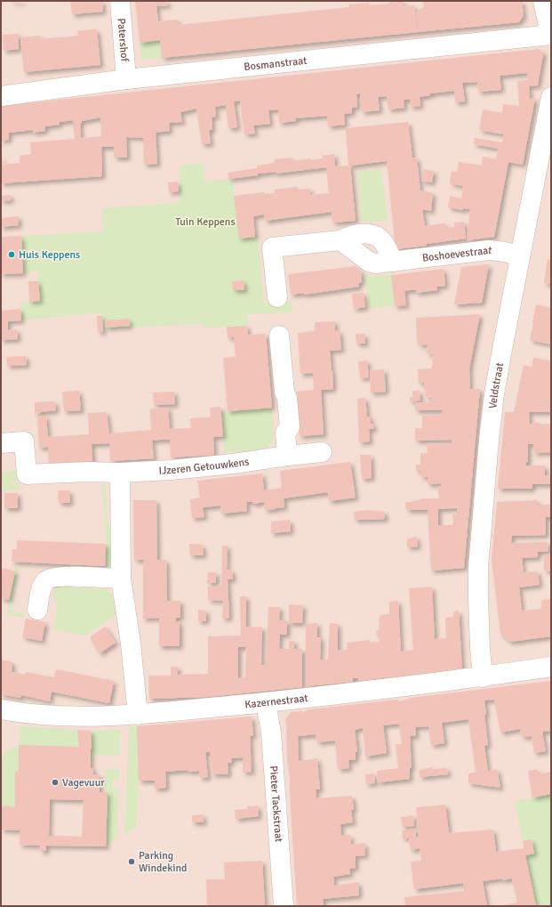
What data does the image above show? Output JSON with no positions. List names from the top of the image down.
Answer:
{
  "streets": {
    "street": [
      "Patershof",
      "Bosmanstraat",
      "Boshoevestraat",
      "Veldstraat",
      "IJzeren Getouwkens",
      "Kazernestraat",
      "Pieter Tackstraat"
    ]
  },
  "crossings": [
    ["Patershof", "Bosmanstraat"],
    ["Boshoevestraat", "Veldstraat"],
    ["Veldstraat", "Kazernestraat"],
    ["Kazernestraat", "Pieter Tackstraat"]
  ],
  "parks": ["Tuin Keppens"],
  "places": ["Huis Keppens", "Vagevuur", "Parking Windekind"]
}
